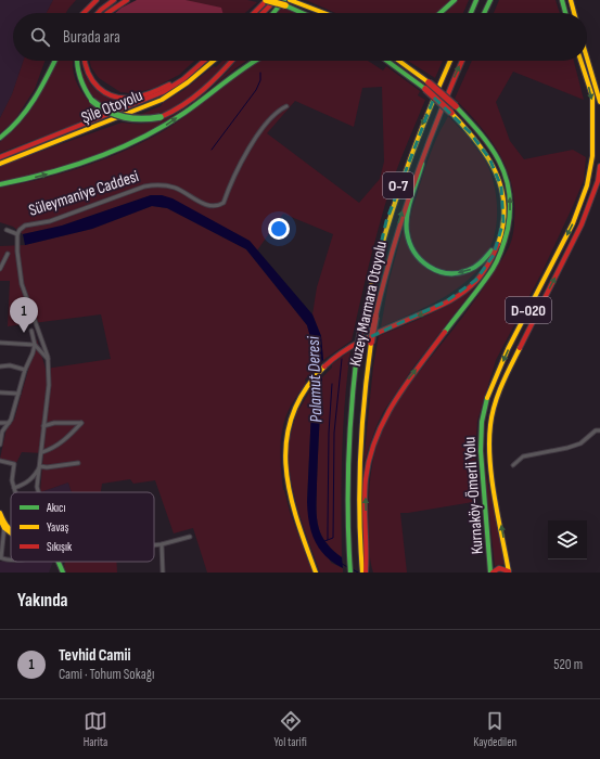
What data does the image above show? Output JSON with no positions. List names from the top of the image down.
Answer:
{
  "streets": {
    "main road": [
      "Şile Otoyolu",
      "O-7",
      "Kuzey Marmara Otoyolu",
      "D-020",
      "Kurnaköy-Ömerli Yolu"
    ],
    "street": ["Süleymaniye Caddesi"]
  },
  "water": ["Palamut Deresi"],
  "legend": ["Akıcı", "Yavaş", "Sıkışık"],
  "page": {
    "search": "Burada ara",
    "pins": "1",
    "heading": "Yakında",
    "list": [
      {
        "mark": "1",
        "name": "Tevhid Camii",
        "note": "Cami · Tohum Sokağı",
        "value": "520 m"
      }
    ],
    "nav": ["Harita", "Yol tarifi", "Kaydedilen"]
  }
}
